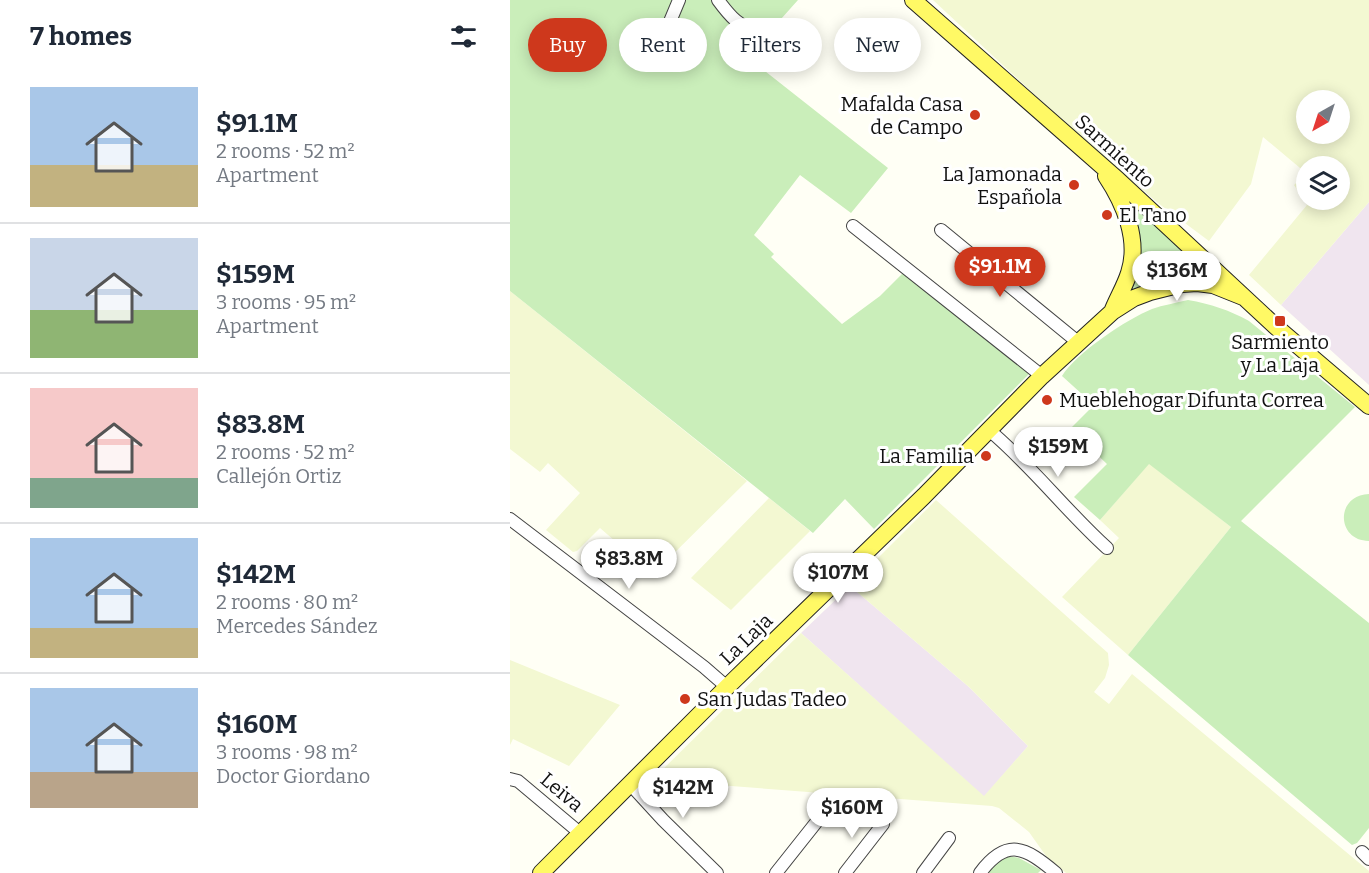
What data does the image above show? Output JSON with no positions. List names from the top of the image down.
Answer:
{
  "streets": {
    "main road": ["Sarmiento", "La Laja"],
    "street": ["Leiva"]
  },
  "crossings": [
    ["Sarmiento", "La Laja"],
    ["La Laja", "Leiva"]
  ],
  "places": {
    "other": [
      "Mafalda Casa de Campo",
      "La Jamonada Española",
      "El Tano",
      "Mueblehogar Difunta Correa",
      "La Familia",
      "San Judas Tadeo"
    ],
    "transit": ["Sarmiento y La Laja"]
  },
  "north": "bottom left",
  "page": {
    "heading": "7 homes",
    "chip": [
      "Buy",
      "Rent",
      "Filters",
      "New"
    ],
    "list": [
      {
        "name": "$91.1M",
        "note": "2 rooms · 52 m² · Apartment"
      },
      {
        "name": "$159M",
        "note": "3 rooms · 95 m² · Apartment"
      },
      {
        "name": "$83.8M",
        "note": "2 rooms · 52 m² · Callejón Ortiz"
      },
      {
        "name": "$142M",
        "note": "2 rooms · 80 m² · Mercedes Sández"
      },
      {
        "name": "$160M",
        "note": "3 rooms · 98 m² · Doctor Giordano"
      }
    ],
    "price": [
      "$91.1M",
      "$136M",
      "$159M",
      "$83.8M",
      "$107M",
      "$142M",
      "$160M"
    ]
  }
}
